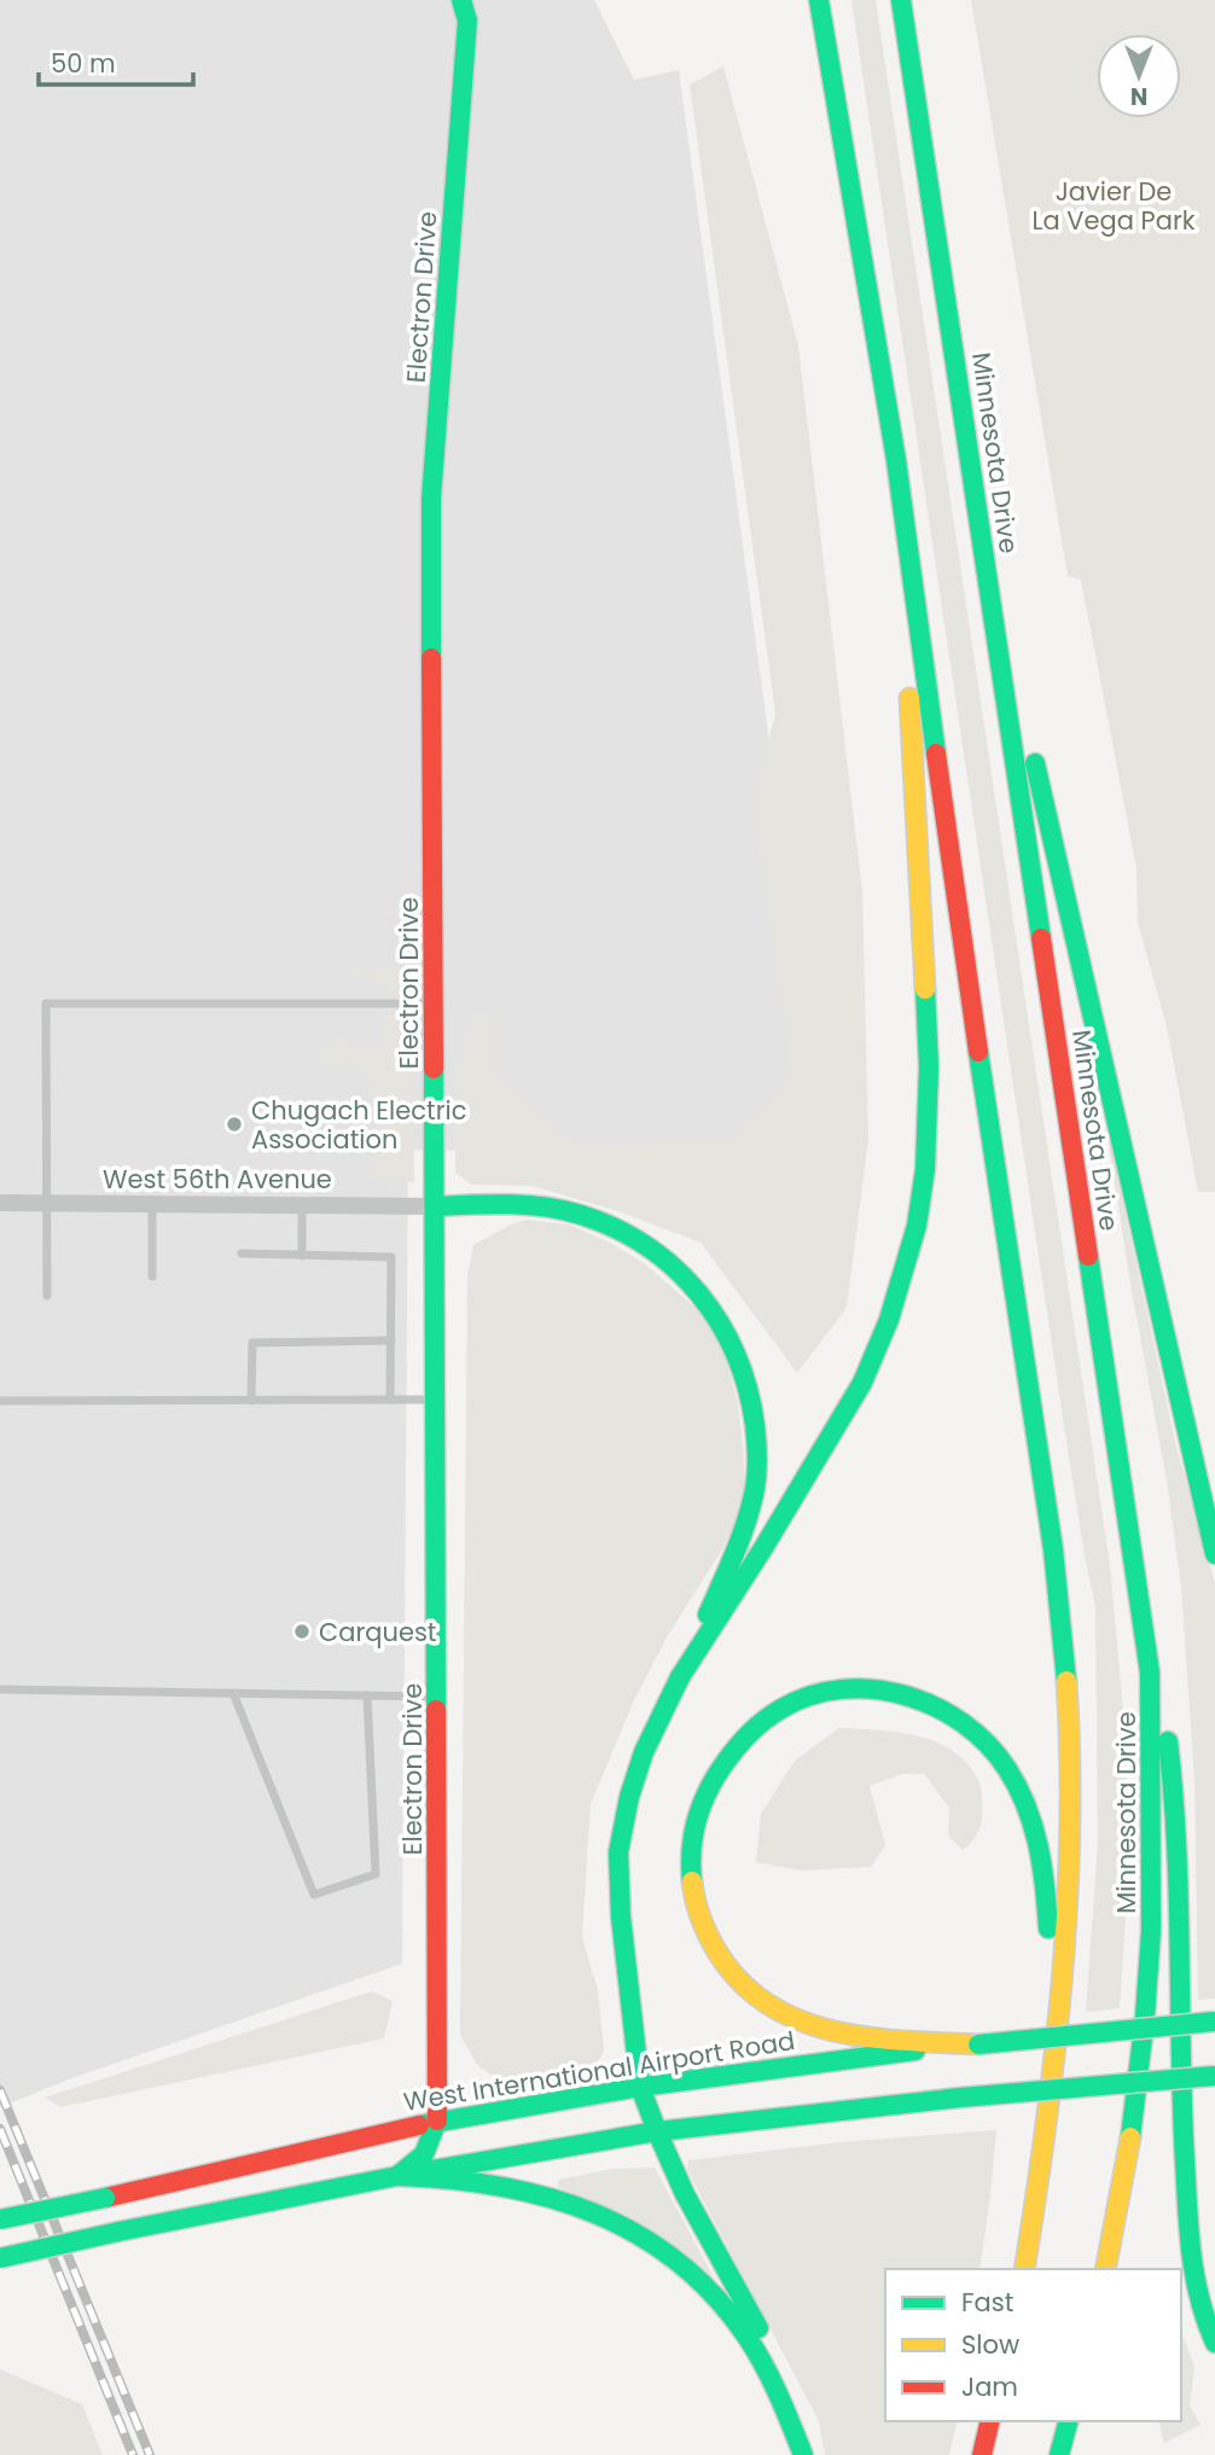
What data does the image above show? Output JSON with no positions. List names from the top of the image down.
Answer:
{
  "streets": {
    "main road": ["Electron Drive", "Minnesota Drive", "West International Airport Road"],
    "street": ["West 56th Avenue"]
  },
  "crossings": [
    ["Electron Drive", "West 56th Avenue"],
    ["Electron Drive", "West International Airport Road"]
  ],
  "parks": ["Javier De La Vega Park"],
  "places": ["Chugach Electric Association", "Carquest"],
  "legend": ["Fast", "Slow", "Jam"],
  "scale_bar": "50 m",
  "north": "bottom"
}
